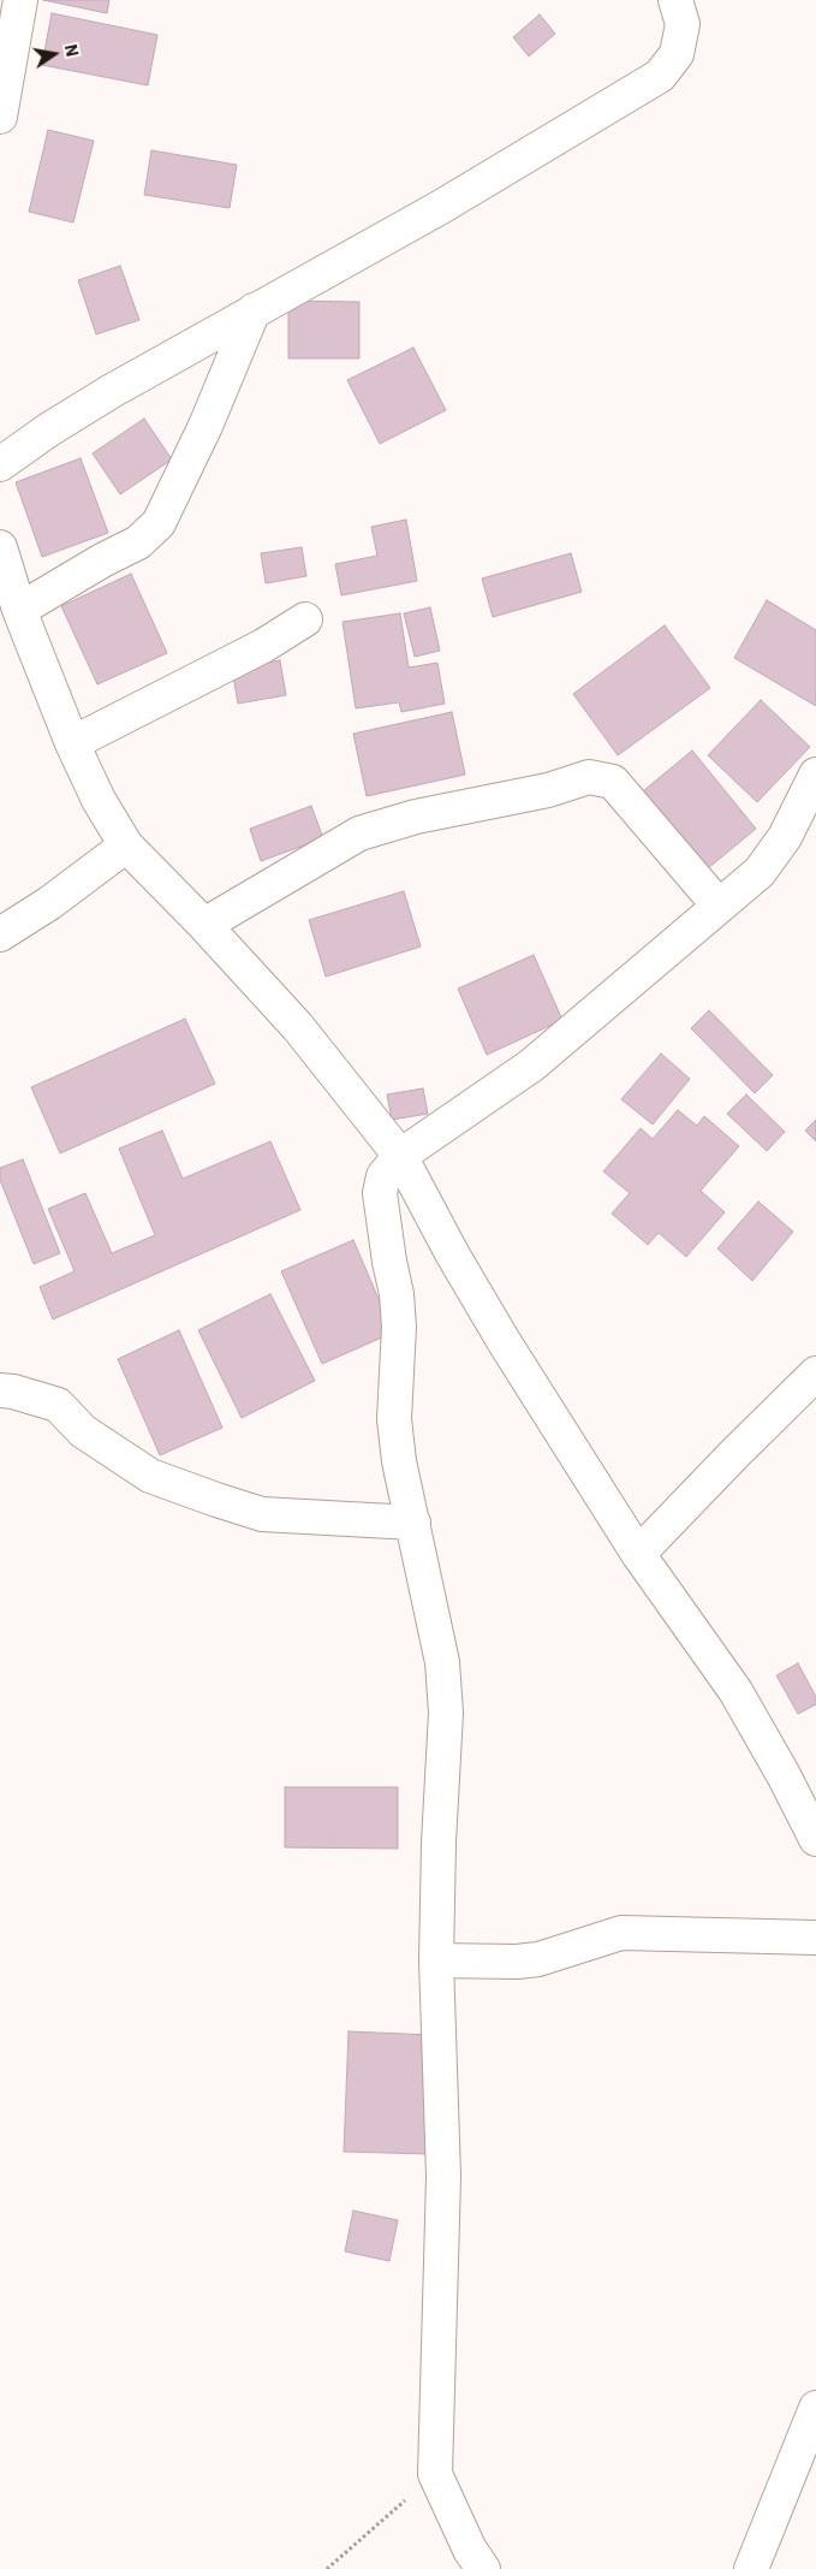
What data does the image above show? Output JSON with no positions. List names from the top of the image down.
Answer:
{
  "north": "right"
}
